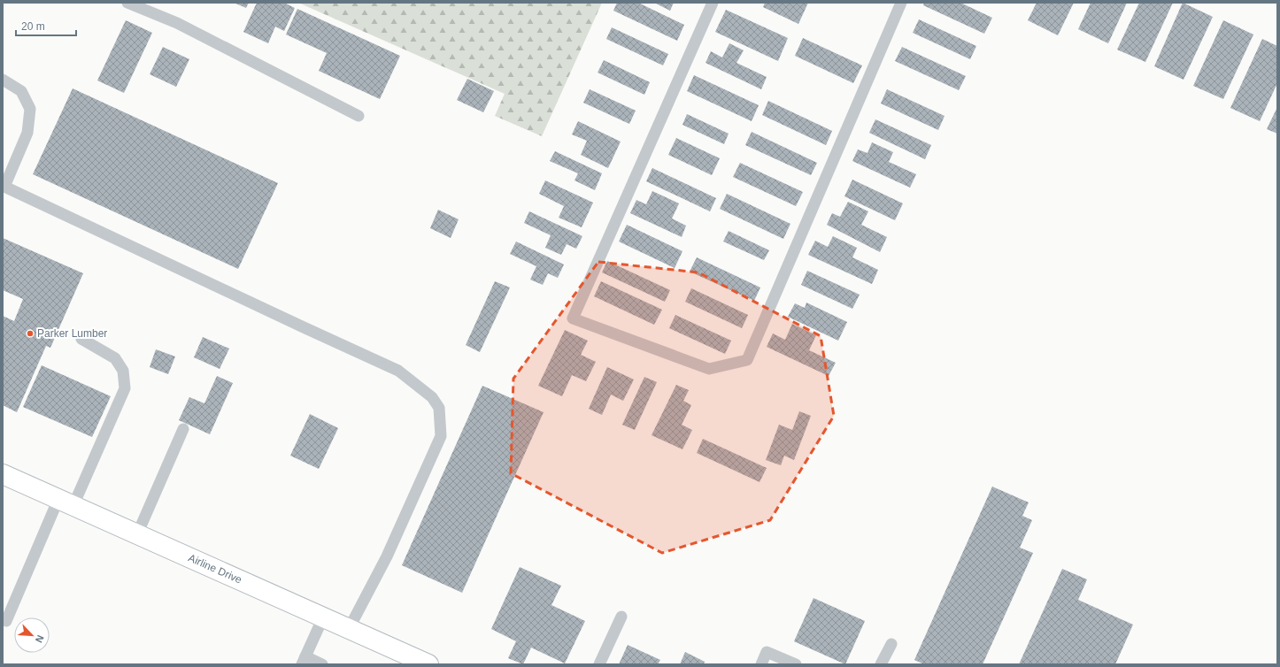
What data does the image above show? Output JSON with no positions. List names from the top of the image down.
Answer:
{
  "streets": {
    "main road": ["Airline Drive"]
  },
  "places": ["Parker Lumber"],
  "scale_bar": "20 m",
  "north": "bottom right"
}
